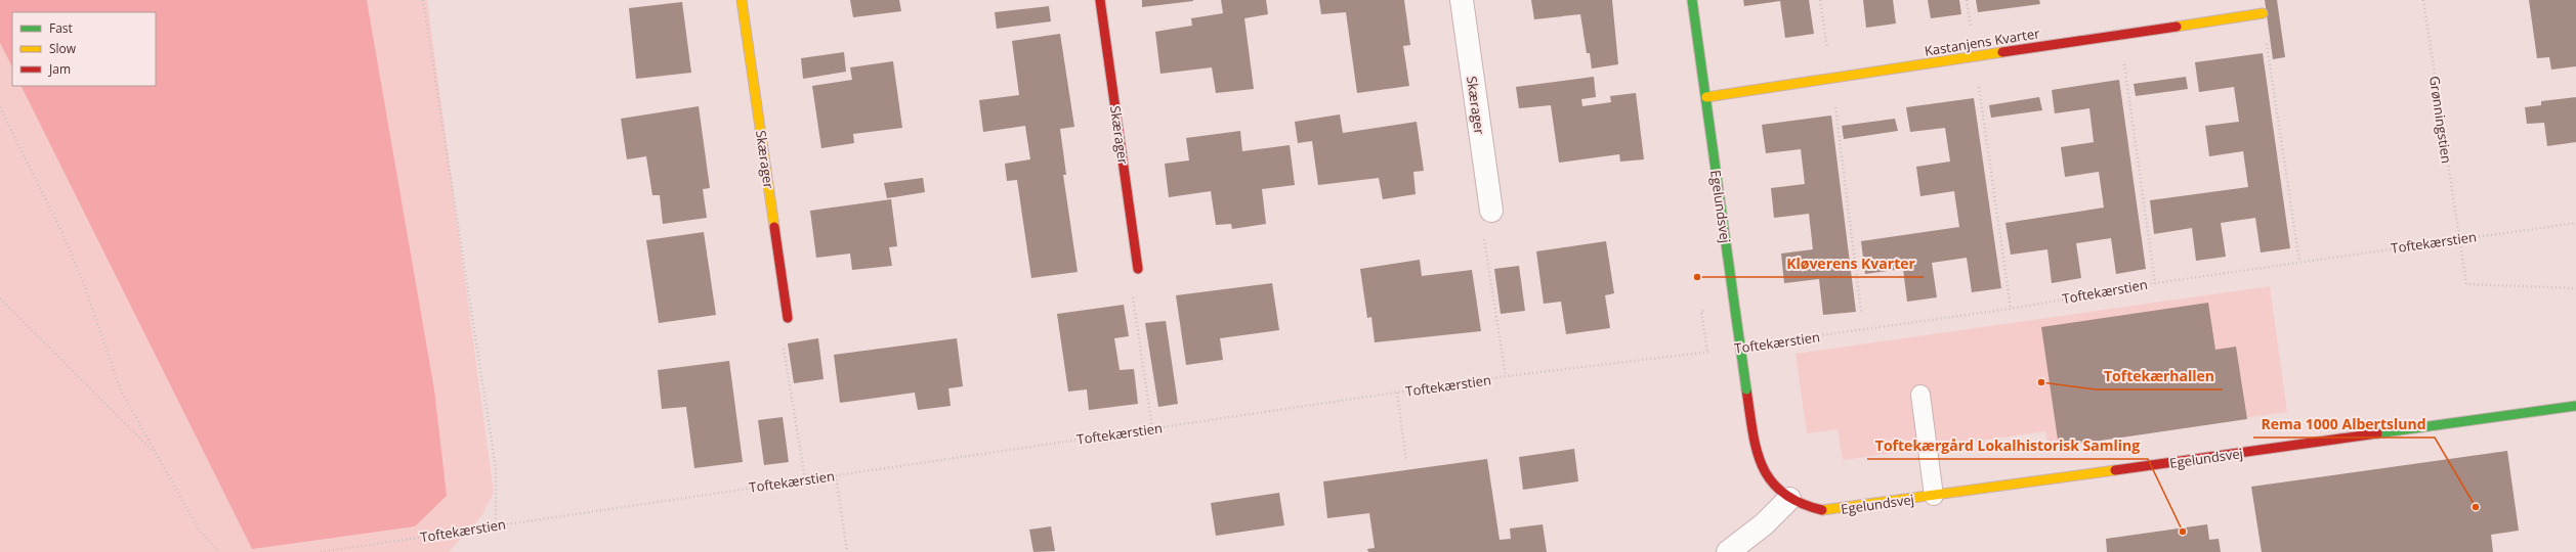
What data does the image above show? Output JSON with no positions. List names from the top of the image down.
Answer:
{
  "streets": {
    "street": ["Kastanjens Kvarter", "Skærager", "Egelundsvej"],
    "path": ["Grønningstien", "Toftekærstien"]
  },
  "crossings": [
    ["Kastanjens Kvarter", "Egelundsvej"],
    ["Grønningstien", "Toftekærstien"]
  ],
  "places": [
    "Kløverens Kvarter",
    "Toftekærhallen",
    "Rema 1000 Albertslund",
    "Toftekærgård Lokalhistorisk Samling"
  ],
  "legend": ["Fast", "Slow", "Jam"]
}
